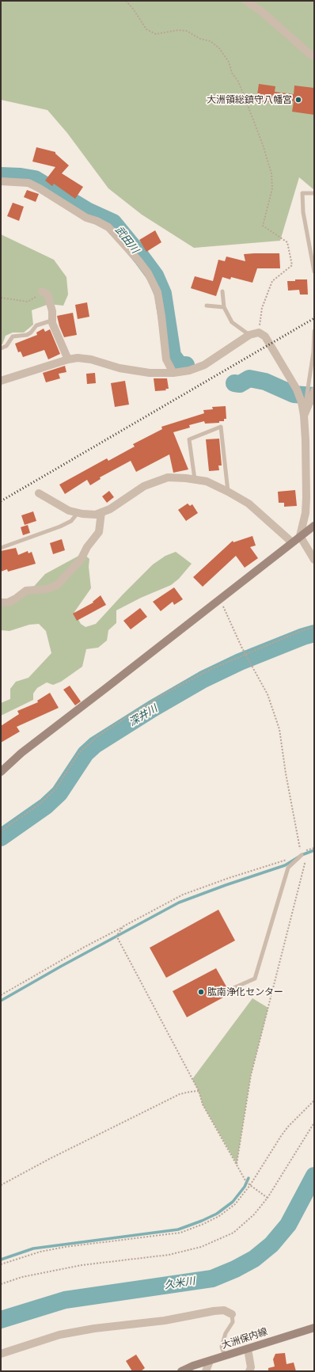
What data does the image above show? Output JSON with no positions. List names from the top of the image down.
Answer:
{
  "streets": {
    "street": ["大洲保内線"]
  },
  "water": ["武田川", "深井川", "久米川"],
  "places": ["大洲領総鎮守八幡宮", "肱南浄化センター"]
}
